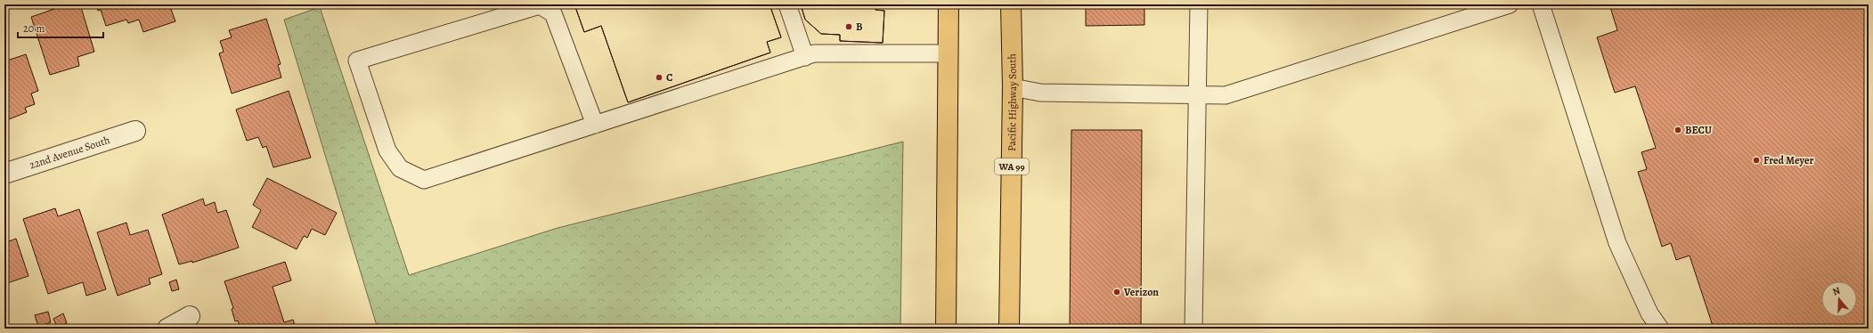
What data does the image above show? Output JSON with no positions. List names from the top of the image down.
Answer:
{
  "streets": {
    "main road": ["Pacific Highway South", "WA 99"],
    "street": ["22nd Avenue South"]
  },
  "places": [
    "B",
    "C",
    "BECU",
    "Fred Meyer",
    "Verizon"
  ],
  "scale_bar": "20 m",
  "north": "top"
}
